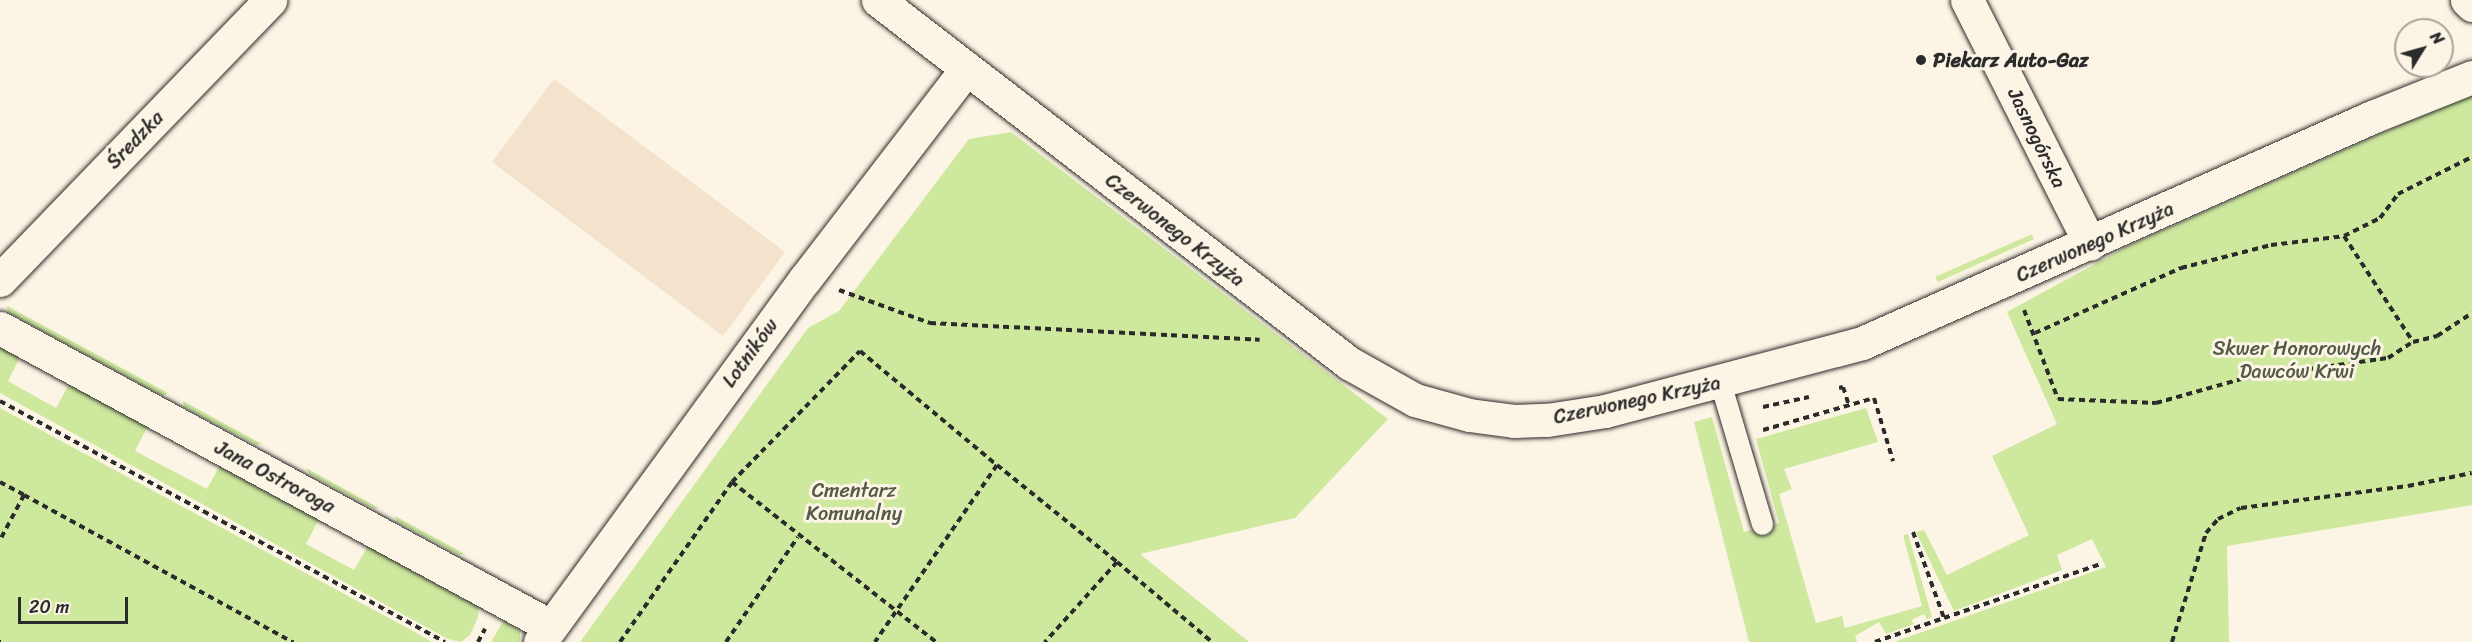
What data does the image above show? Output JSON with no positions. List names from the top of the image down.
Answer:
{
  "streets": {
    "street": [
      "Jasnogórska",
      "Średzka",
      "Czerwonego Krzyża",
      "Lotników",
      "Jana Ostroroga"
    ]
  },
  "crossings": [
    ["Jasnogórska", "Czerwonego Krzyża"],
    ["Czerwonego Krzyża", "Lotników"],
    ["Lotników", "Jana Ostroroga"]
  ],
  "parks": ["Skwer Honorowych Dawców Krwi", "Cmentarz Komunalny"],
  "places": ["Piekarz Auto-Gaz"],
  "scale_bar": "20 m",
  "north": "top right"
}
